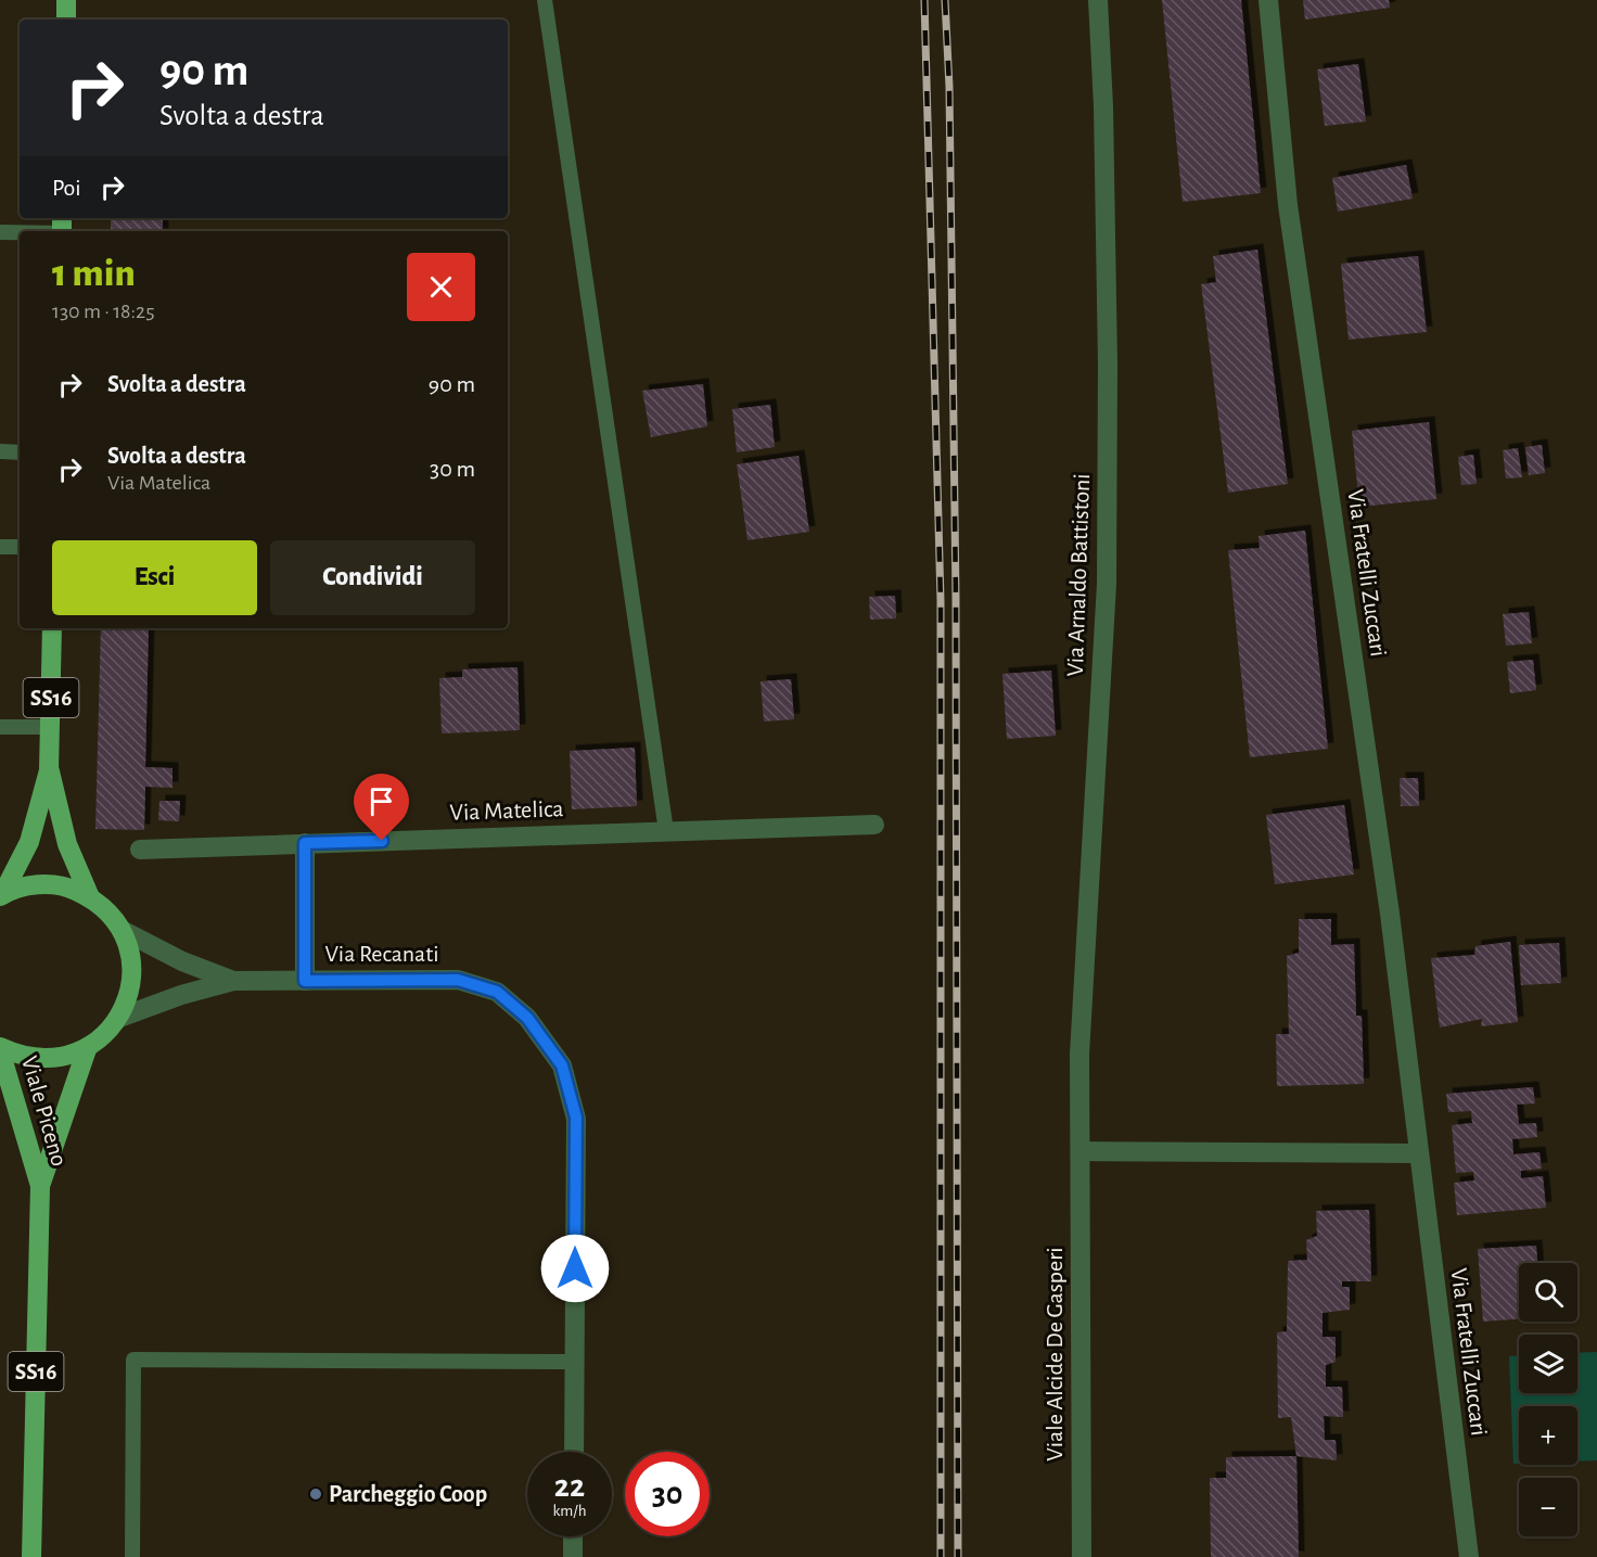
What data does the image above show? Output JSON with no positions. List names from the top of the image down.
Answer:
{
  "streets": {
    "main road": ["SS16", "Viale Piceno"],
    "street": [
      "Via Fratelli Zuccari",
      "Via Arnaldo Battistoni",
      "Via Matelica",
      "Via Recanati",
      "Viale Alcide De Gasperi"
    ]
  },
  "crossings": [
    ["Via Arnaldo Battistoni", "Viale Alcide De Gasperi"],
    ["Via Recanati", "Viale Piceno"]
  ],
  "places": ["Parcheggio Coop"],
  "page": {
    "turn": ["90 m", "Svolta a destra"],
    "then": "Poi",
    "heading": ["1 min", "130 m · 18:25"],
    "list": [
      {
        "name": "Svolta a destra",
        "value": "90 m"
      },
      {
        "name": "Svolta a destra",
        "note": "Via Matelica",
        "value": "30 m"
      }
    ],
    "buttons": ["Esci", "Condividi"],
    "map_buttons": ["+", "−"],
    "speed": "22 km/h",
    "limit": "30"
  }
}
